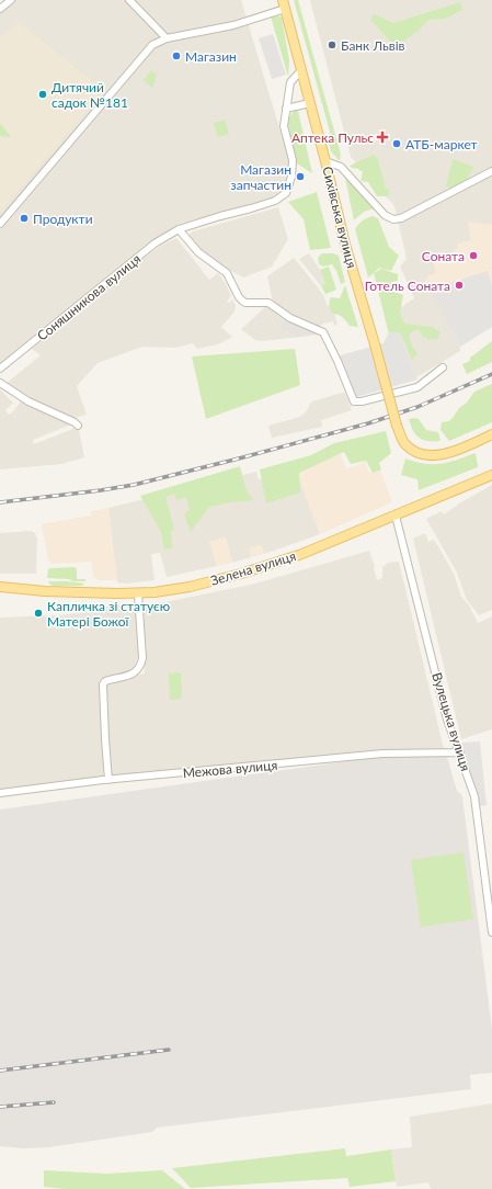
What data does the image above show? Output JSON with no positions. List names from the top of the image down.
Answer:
{
  "streets": {
    "main road": ["Сихівська вулиця", "Зелена вулиця"],
    "street": ["Соняшникова вулиця", "Вулецька вулиця", "Межова вулиця"]
  },
  "crossings": [
    ["Сихівська вулиця", "Соняшникова вулиця"],
    ["Зелена вулиця", "Вулецька вулиця"],
    ["Вулецька вулиця", "Межова вулиця"]
  ],
  "places": {
    "other": [
      "Банк Львів",
      "Магазин",
      "Дитячий садок №181",
      "АТБ-маркет",
      "Магазин запчастин",
      "Продукти",
      "Соната",
      "Готель Соната",
      "Капличка зі статуєю Матері Божої"
    ],
    "health": ["Аптека Пульс"]
  }
}
